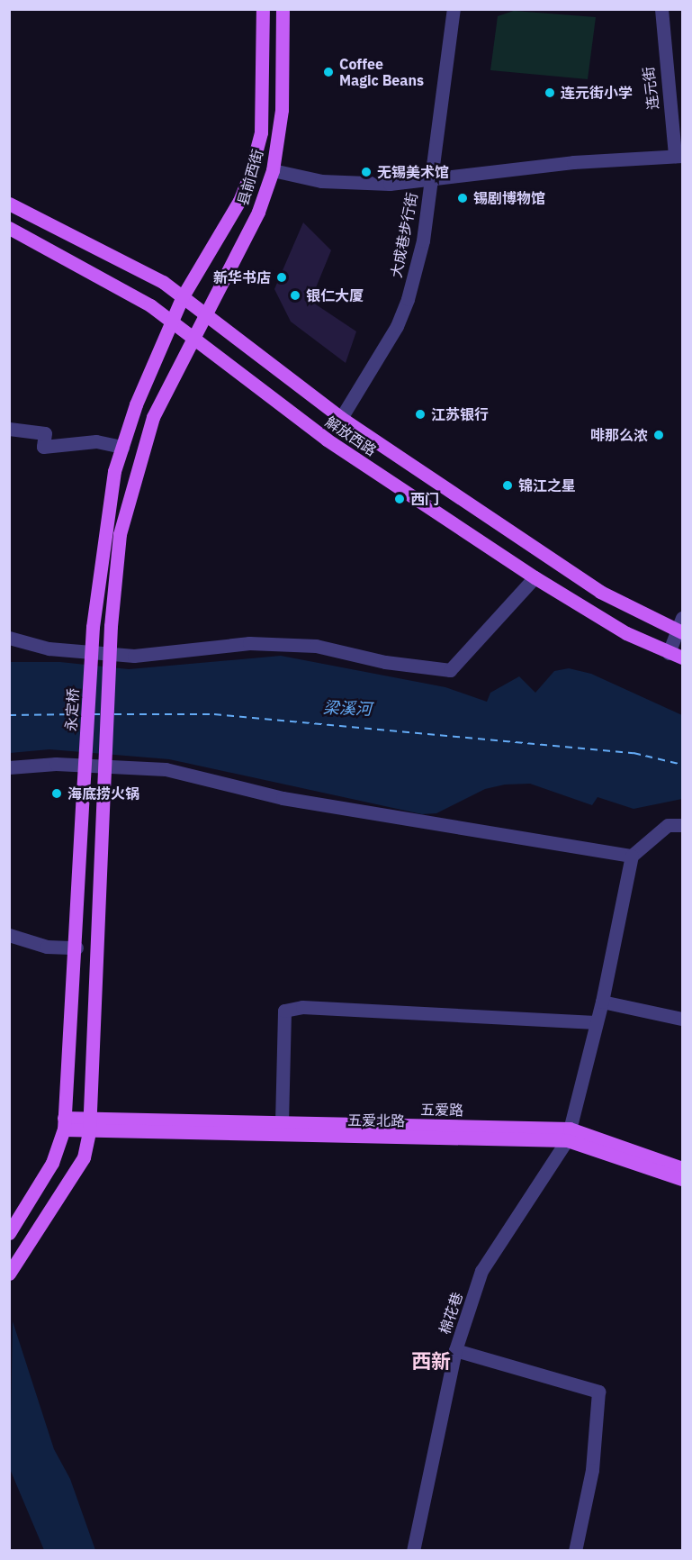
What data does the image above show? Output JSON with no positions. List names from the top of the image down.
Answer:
{
  "streets": {
    "main road": [
      "县前西街",
      "解放西路",
      "永定桥",
      "五爱路",
      "五爱北路"
    ],
    "street": ["连元街", "大成巷步行街", "棉花巷"]
  },
  "crossings": [
    ["县前西街", "解放西路"],
    ["县前西街", "永定桥"],
    ["县前西街", "五爱路"],
    ["县前西街", "五爱北路"],
    ["大成巷步行街", "解放西路"],
    ["永定桥", "五爱北路"],
    ["五爱路", "五爱北路"],
    ["五爱路", "棉花巷"],
    ["五爱北路", "棉花巷"]
  ],
  "districts": ["西新"],
  "water": ["梁溪河"],
  "places": [
    "Coffee Magic Beans",
    "连元街小学",
    "无锡美术馆",
    "锡剧博物馆",
    "新华书店",
    "银仁大厦",
    "江苏银行",
    "啡那么浓",
    "锦江之星",
    "西门",
    "海底捞火锅"
  ]
}
